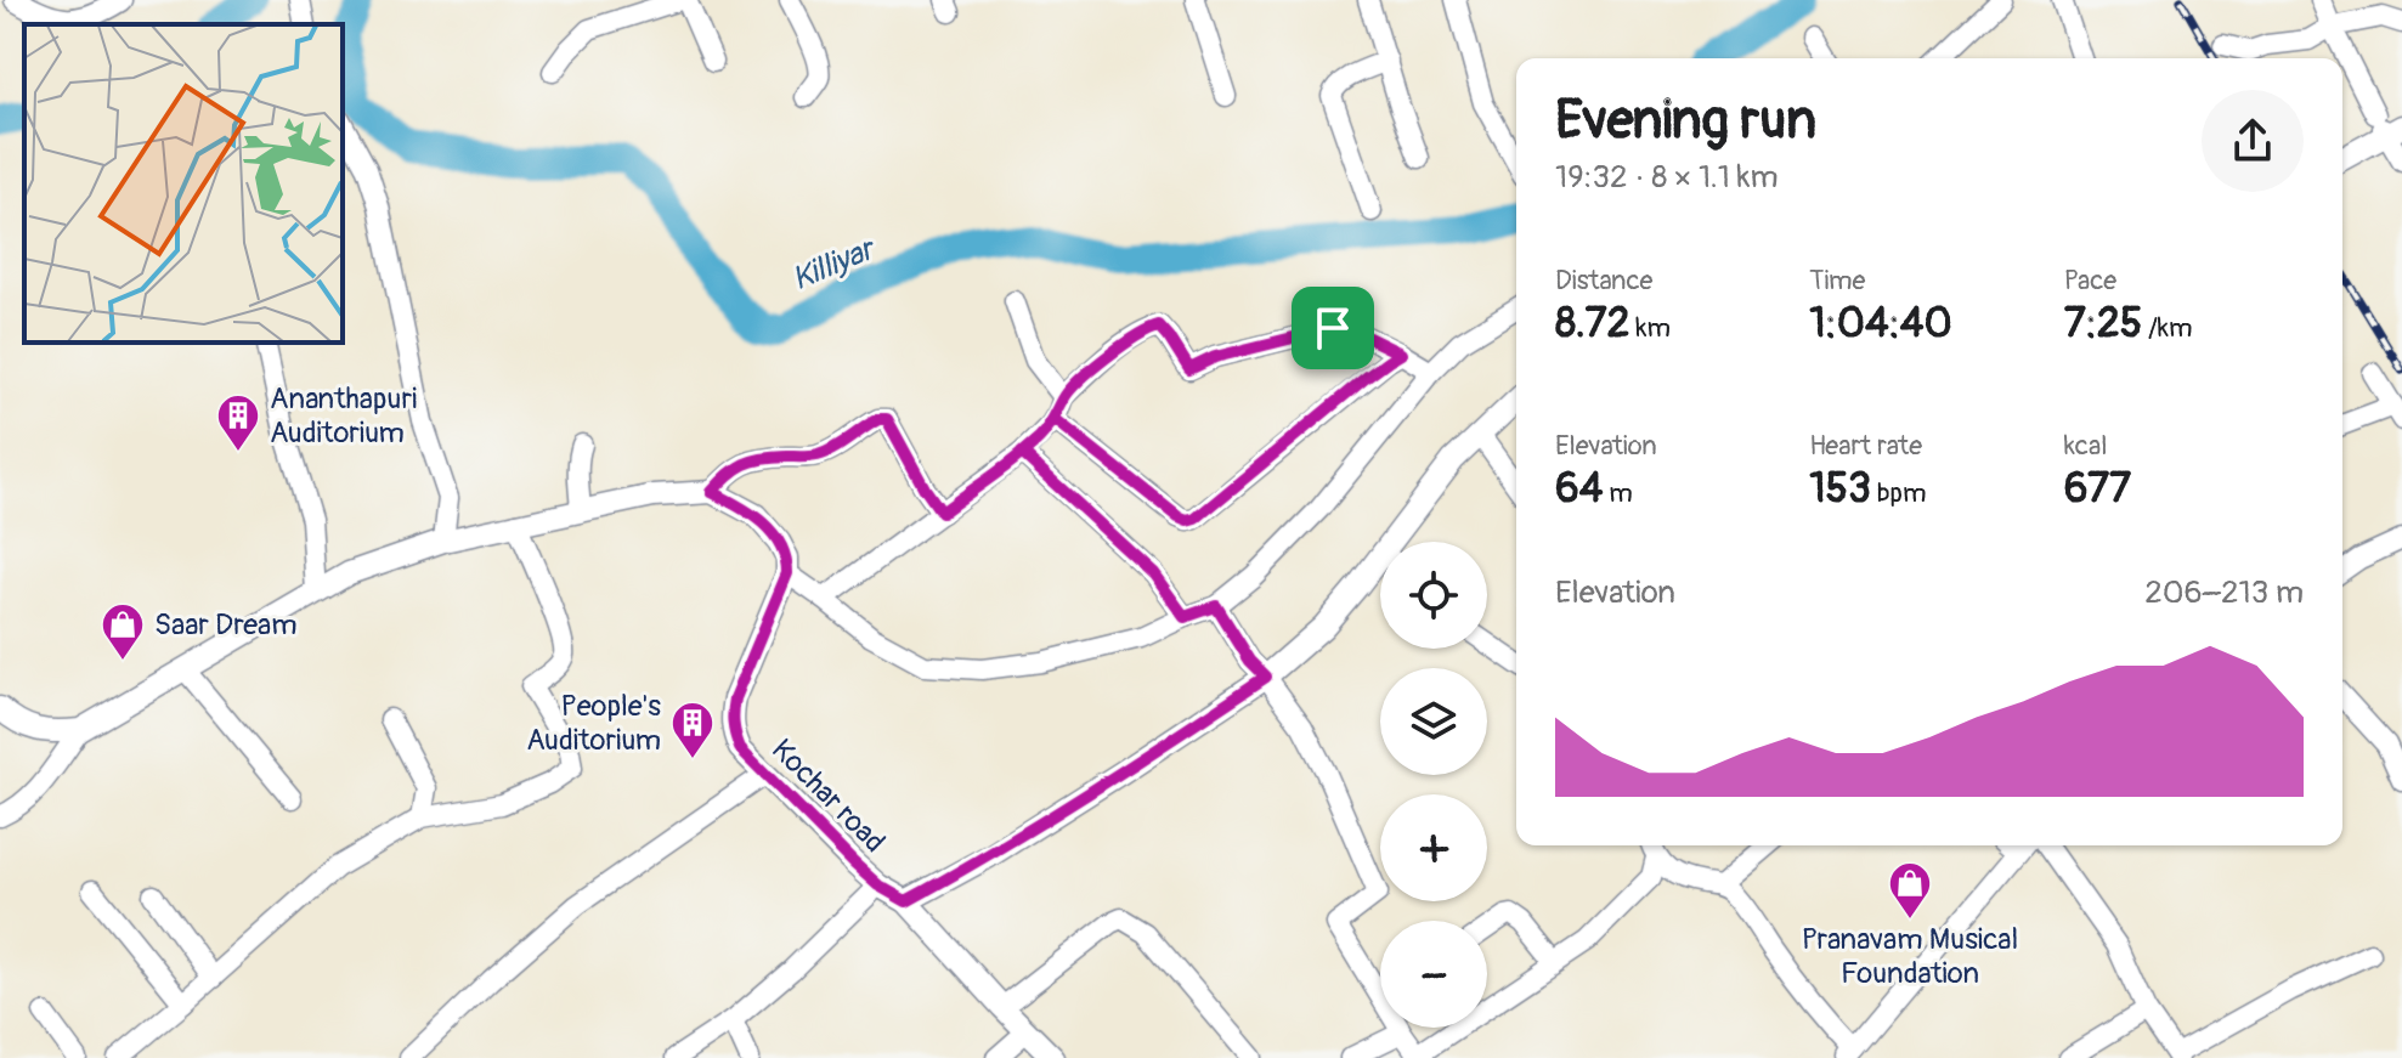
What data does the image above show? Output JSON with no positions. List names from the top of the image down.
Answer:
{
  "streets": {
    "street": ["Kochar road"]
  },
  "water": ["Killiyar"],
  "places": {
    "building": ["Ananthapuri Auditorium", "People's Auditorium"],
    "shop": ["Saar Dream", "Pranavam Musical Foundation"]
  },
  "page": {
    "heading": ["Evening run", "19:32 · 8 × 1.1 km"],
    "stats": [
      ["Distance", "8.72 km"],
      ["Time", "1:04:40"],
      ["Pace", "7:25 /km"],
      ["Elevation", "64 m"],
      ["Heart rate", "153 bpm"],
      ["kcal", "677"]
    ],
    "map_buttons": ["+", "−"],
    "chart": ["Elevation", "206–213 m"]
  }
}
